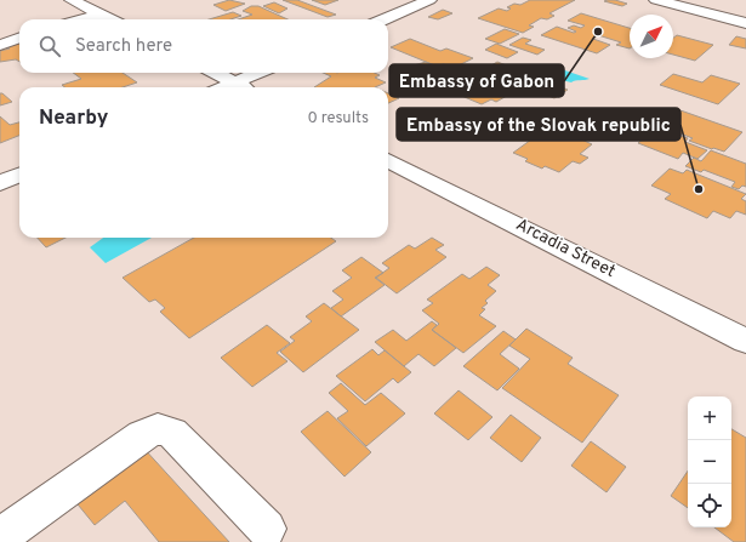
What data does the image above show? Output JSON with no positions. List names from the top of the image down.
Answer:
{
  "streets": {
    "street": ["Arcadia Street"]
  },
  "places": ["Embassy of Gabon", "Embassy of the Slovak republic"],
  "north": "top right",
  "page": {
    "search": "Search here",
    "heading": ["Nearby", "0 results"],
    "map_buttons": ["+", "−"]
  }
}
